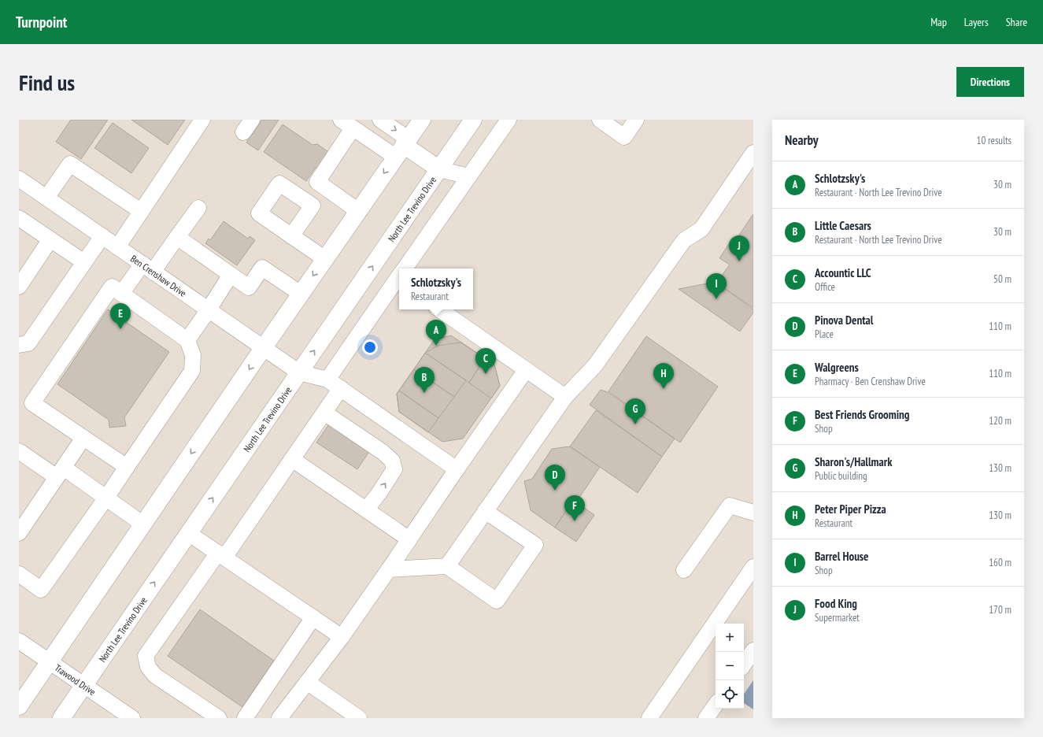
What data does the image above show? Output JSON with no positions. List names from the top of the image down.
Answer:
{
  "streets": {
    "main road": ["North Lee Trevino Drive"],
    "street": ["Ben Crenshaw Drive", "Trawood Drive"]
  },
  "crossings": [
    ["North Lee Trevino Drive", "Ben Crenshaw Drive"],
    ["North Lee Trevino Drive", "Trawood Drive"]
  ],
  "page": {
    "header": "Turnpoint",
    "nav": ["Map", "Layers", "Share"],
    "buttons": "Directions",
    "title": "Find us",
    "heading": ["Nearby", "10 results"],
    "list": [
      {
        "mark": "A",
        "name": "Schlotzsky's",
        "note": "Restaurant · North Lee Trevino Drive",
        "value": "30 m"
      },
      {
        "mark": "B",
        "name": "Little Caesars",
        "note": "Restaurant · North Lee Trevino Drive",
        "value": "30 m"
      },
      {
        "mark": "C",
        "name": "Accountic LLC",
        "note": "Office",
        "value": "50 m"
      },
      {
        "mark": "D",
        "name": "Pinova Dental",
        "note": "Place",
        "value": "110 m"
      },
      {
        "mark": "E",
        "name": "Walgreens",
        "note": "Pharmacy · Ben Crenshaw Drive",
        "value": "110 m"
      },
      {
        "mark": "F",
        "name": "Best Friends Grooming",
        "note": "Shop",
        "value": "120 m"
      },
      {
        "mark": "G",
        "name": "Sharon's/Hallmark",
        "note": "Public building",
        "value": "130 m"
      },
      {
        "mark": "H",
        "name": "Peter Piper Pizza",
        "note": "Restaurant",
        "value": "130 m"
      },
      {
        "mark": "I",
        "name": "Barrel House",
        "note": "Shop",
        "value": "160 m"
      },
      {
        "mark": "J",
        "name": "Food King",
        "note": "Supermarket",
        "value": "170 m"
      }
    ],
    "pins": [
      "J",
      "I",
      "E",
      "A",
      "C",
      "H",
      "B",
      "G",
      "D",
      "F"
    ],
    "popup": ["Schlotzsky's", "Restaurant"],
    "map_buttons": ["+", "−"]
  }
}
